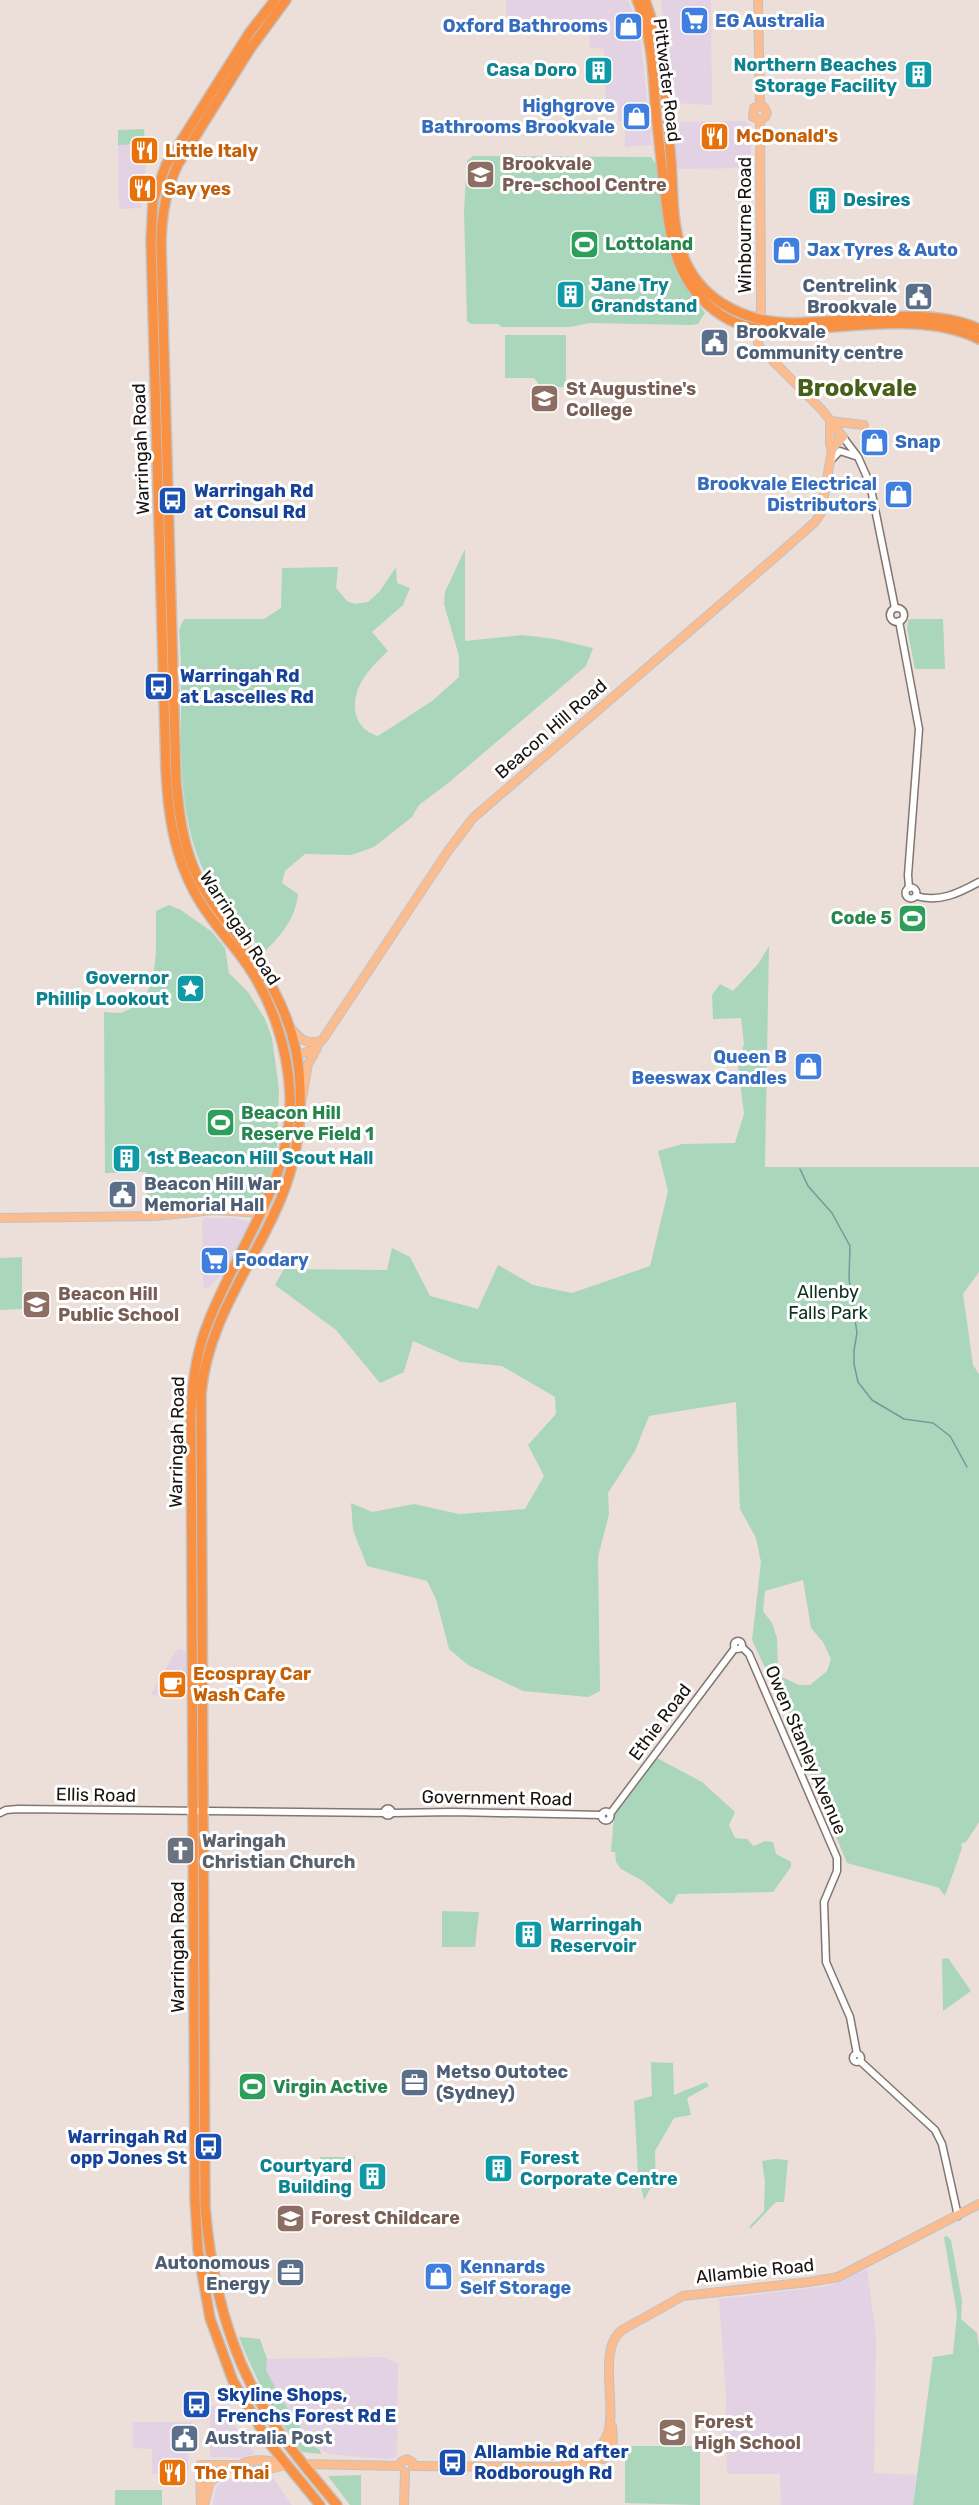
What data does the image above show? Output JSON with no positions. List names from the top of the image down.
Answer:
{
  "streets": {
    "highway": ["Pittwater Road", "Warringah Road"],
    "main road": ["Winbourne Road", "Beacon Hill Road", "Allambie Road"],
    "street": [
      "Ethie Road",
      "Owen Stanley Avenue",
      "Ellis Road",
      "Government Road"
    ]
  },
  "crossings": [
    ["Pittwater Road", "Winbourne Road"],
    ["Winbourne Road", "Beacon Hill Road"],
    ["Warringah Road", "Beacon Hill Road"],
    ["Warringah Road", "Ellis Road"],
    ["Warringah Road", "Government Road"],
    ["Ethie Road", "Owen Stanley Avenue"],
    ["Ethie Road", "Government Road"],
    ["Owen Stanley Avenue", "Allambie Road"],
    ["Ellis Road", "Government Road"]
  ],
  "districts": ["Brookvale"],
  "parks": ["Allenby Falls Park"],
  "places": {
    "supermarket": ["EG Australia", "Foodary"],
    "shop": [
      "Oxford Bathrooms",
      "Highgrove Bathrooms Brookvale",
      "Jax Tyres & Auto",
      "Snap",
      "Brookvale Electrical Distributors",
      "Queen B Beeswax Candles",
      "Kennards Self Storage"
    ],
    "building": [
      "Casa Doro",
      "Northern Beaches Storage Facility",
      "Desires",
      "Jane Try Grandstand",
      "1st Beacon Hill Scout Hall",
      "Warringah Reservoir",
      "Forest Corporate Centre",
      "Courtyard Building"
    ],
    "restaurant": [
      "McDonald's",
      "Little Italy",
      "Say yes",
      "The Thai"
    ],
    "school or university": [
      "Brookvale Pre-school Centre",
      "St Augustine's College",
      "Beacon Hill Public School",
      "Forest Childcare",
      "Forest High School"
    ],
    "sports": [
      "Lottoland",
      "Code 5",
      "Beacon Hill Reserve Field 1",
      "Virgin Active"
    ],
    "public building": [
      "Centrelink Brookvale",
      "Brookvale Community centre",
      "Beacon Hill War Memorial Hall",
      "Australia Post"
    ],
    "bus stop": [
      "Warringah Rd at Consul Rd",
      "Warringah Rd at Lascelles Rd",
      "Warringah Rd opp Jones St",
      "Skyline Shops, Frenchs Forest Rd E",
      "Allambie Rd after Rodborough Rd"
    ],
    "place": ["Governor Phillip Lookout"],
    "cafe": ["Ecospray Car Wash Cafe"],
    "church": ["Waringah Christian Church"],
    "office": ["Metso Outotec (Sydney)", "Autonomous Energy"]
  }
}
